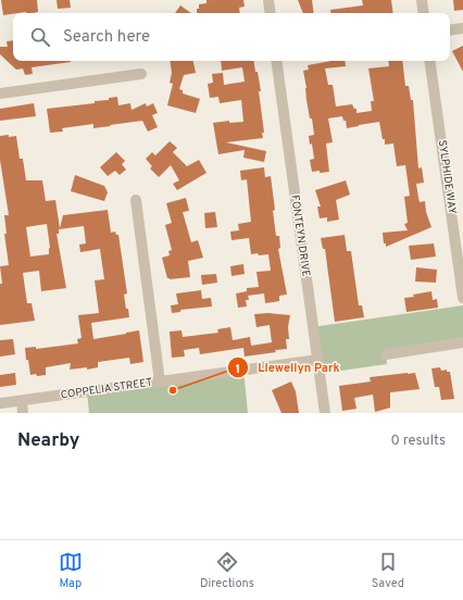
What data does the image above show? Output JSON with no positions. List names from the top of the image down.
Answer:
{
  "streets": {
    "street": ["SYLPHIDE WAY", "FONTEYN DRIVE", "COPPELIA STREET"]
  },
  "crossings": [
    ["FONTEYN DRIVE", "COPPELIA STREET"]
  ],
  "places": ["Llewellyn Park"],
  "page": {
    "search": "Search here",
    "heading": ["Nearby", "0 results"],
    "nav": ["Map", "Directions", "Saved"]
  }
}
